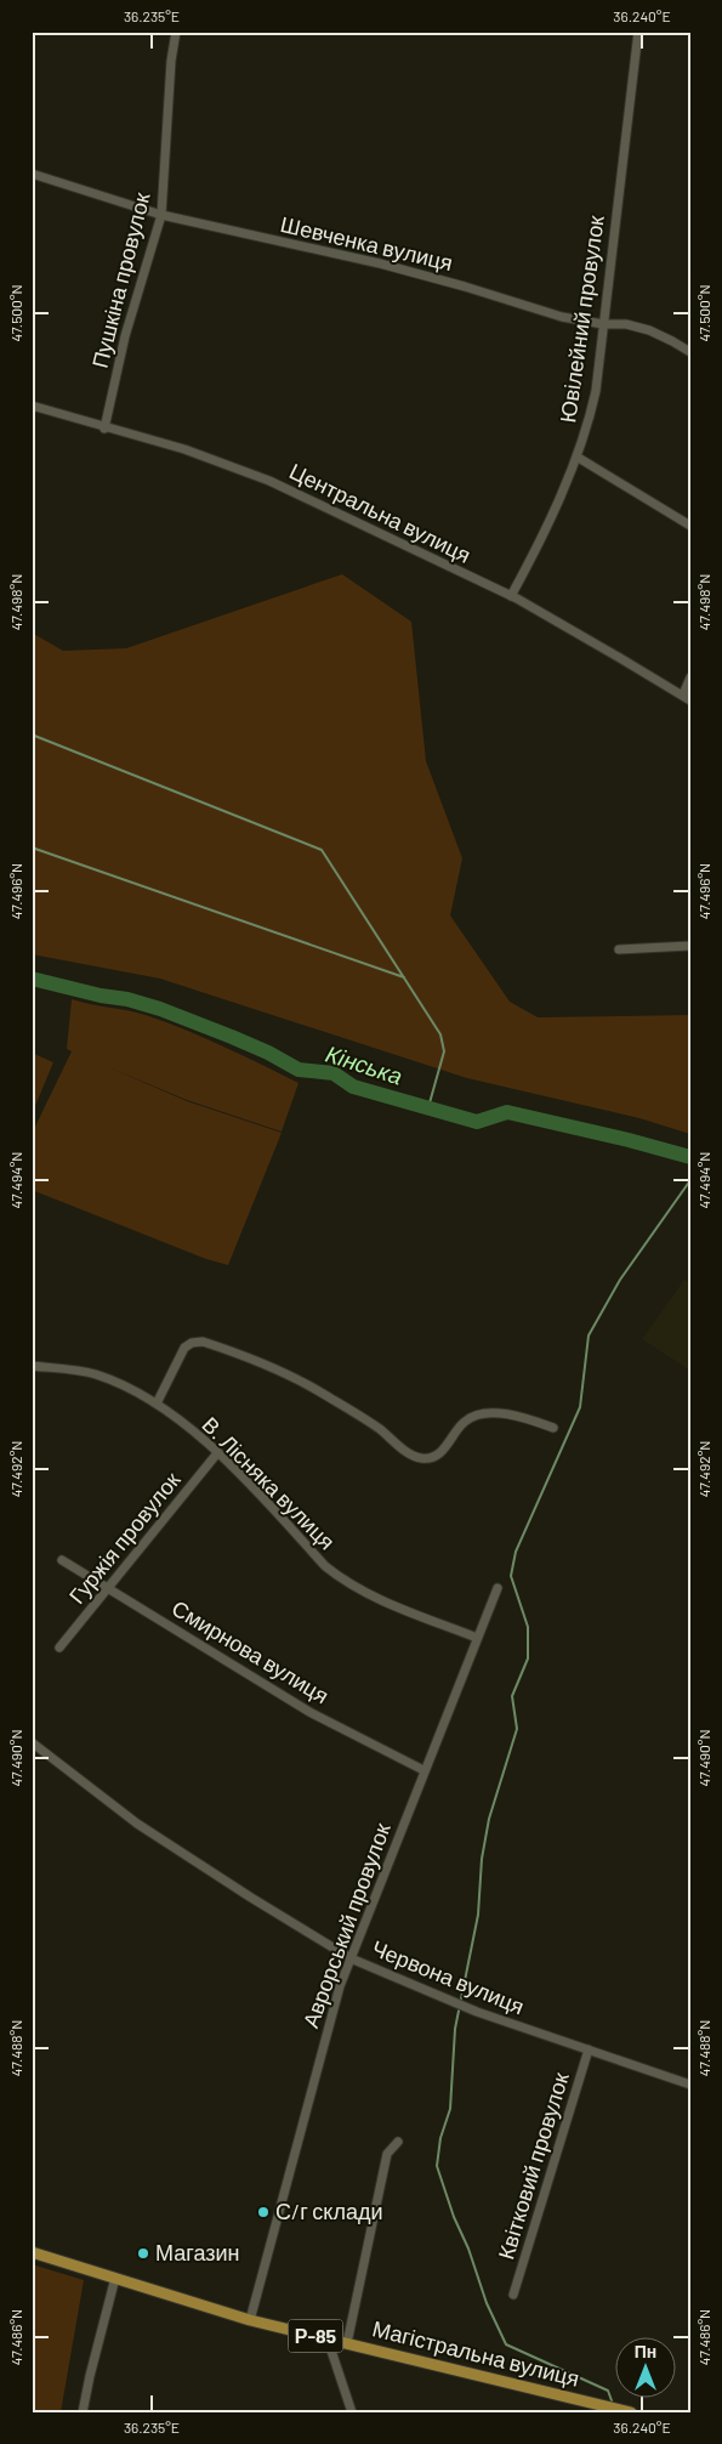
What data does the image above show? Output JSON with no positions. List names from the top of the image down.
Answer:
{
  "streets": {
    "main road": ["Р-85", "Магістральна вулиця"],
    "street": [
      "Шевченка вулиця",
      "Пушкіна провулок",
      "Ювілейний провулок",
      "Центральна вулиця",
      "В. Лісняка вулиця",
      "Гуржія провулок",
      "Смирнова вулиця",
      "Аврорський провулок",
      "Червона вулиця",
      "Квітковий провулок"
    ]
  },
  "crossings": [
    ["Шевченка вулиця", "Пушкіна провулок"],
    ["Шевченка вулиця", "Ювілейний провулок"],
    ["Пушкіна провулок", "Центральна вулиця"],
    ["Ювілейний провулок", "Центральна вулиця"],
    ["В. Лісняка вулиця", "Гуржія провулок"],
    ["В. Лісняка вулиця", "Аврорський провулок"],
    ["Гуржія провулок", "Смирнова вулиця"],
    ["Смирнова вулиця", "Аврорський провулок"],
    ["Аврорський провулок", "Червона вулиця"],
    ["Аврорський провулок", "Магістральна вулиця"],
    ["Червона вулиця", "Квітковий провулок"]
  ],
  "water": ["Кінська"],
  "places": ["С/г склади", "Магазин"],
  "north": "top",
  "coordinates": [
    "36.235°E",
    "36.240°E",
    "47.500°N",
    "47.498°N",
    "47.496°N",
    "47.494°N",
    "47.492°N",
    "47.490°N",
    "47.488°N",
    "47.486°N"
  ]
}
